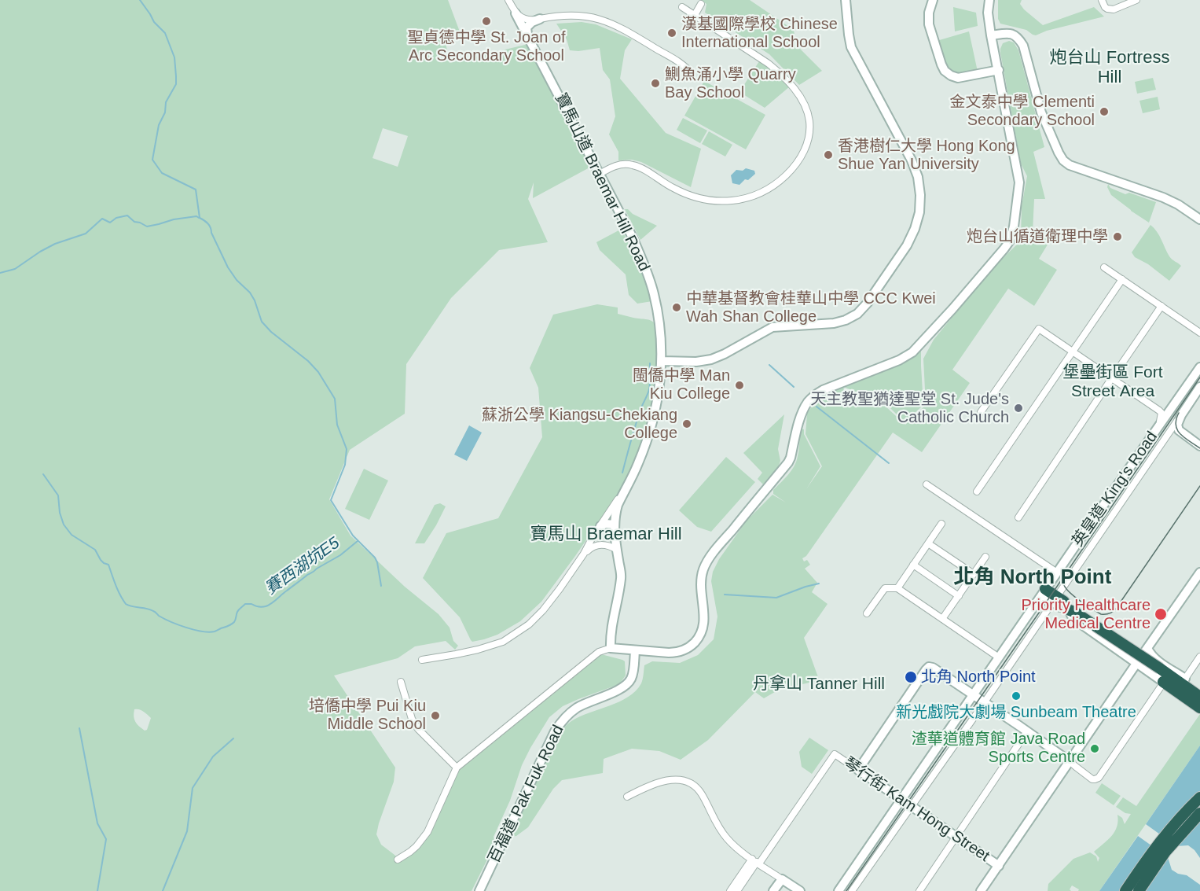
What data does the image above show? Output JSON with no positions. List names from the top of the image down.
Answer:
{
  "streets": {
    "street": [
      "寶馬山道 Braemar Hill Road",
      "英皇道 King's Road",
      "百福道 Pak Fuk Road",
      "琴行街 Kam Hong Street"
    ]
  },
  "crossings": [
    ["英皇道 King's Road", "琴行街 Kam Hong Street"]
  ],
  "districts": [
    "炮台山 Fortress Hill",
    "堡壘街區 Fort Street Area",
    "寶馬山 Braemar Hill",
    "北角 North Point",
    "丹拿山 Tanner Hill"
  ],
  "water": ["賽西湖坑E5"],
  "places": [
    "聖貞德中學 St. Joan of Arc Secondary School",
    "漢基國際學校 Chinese International School",
    "鰂魚涌小學 Quarry Bay School",
    "金文泰中學 Clementi Secondary School",
    "香港樹仁大學 Hong Kong Shue Yan University",
    "炮台山循道衛理中學",
    "中華基督教會桂華山中學 CCC Kwei Wah Shan College",
    "閩僑中學 Man Kiu College",
    "天主教聖猶達聖堂 St. Jude's Catholic Church",
    "蘇浙公學 Kiangsu-Chekiang College",
    "Priority Healthcare Medical Centre",
    "北角 North Point",
    "新光戲院大劇場 Sunbeam Theatre",
    "培僑中學 Pui Kiu Middle School",
    "渣華道體育館 Java Road Sports Centre"
  ]
}
